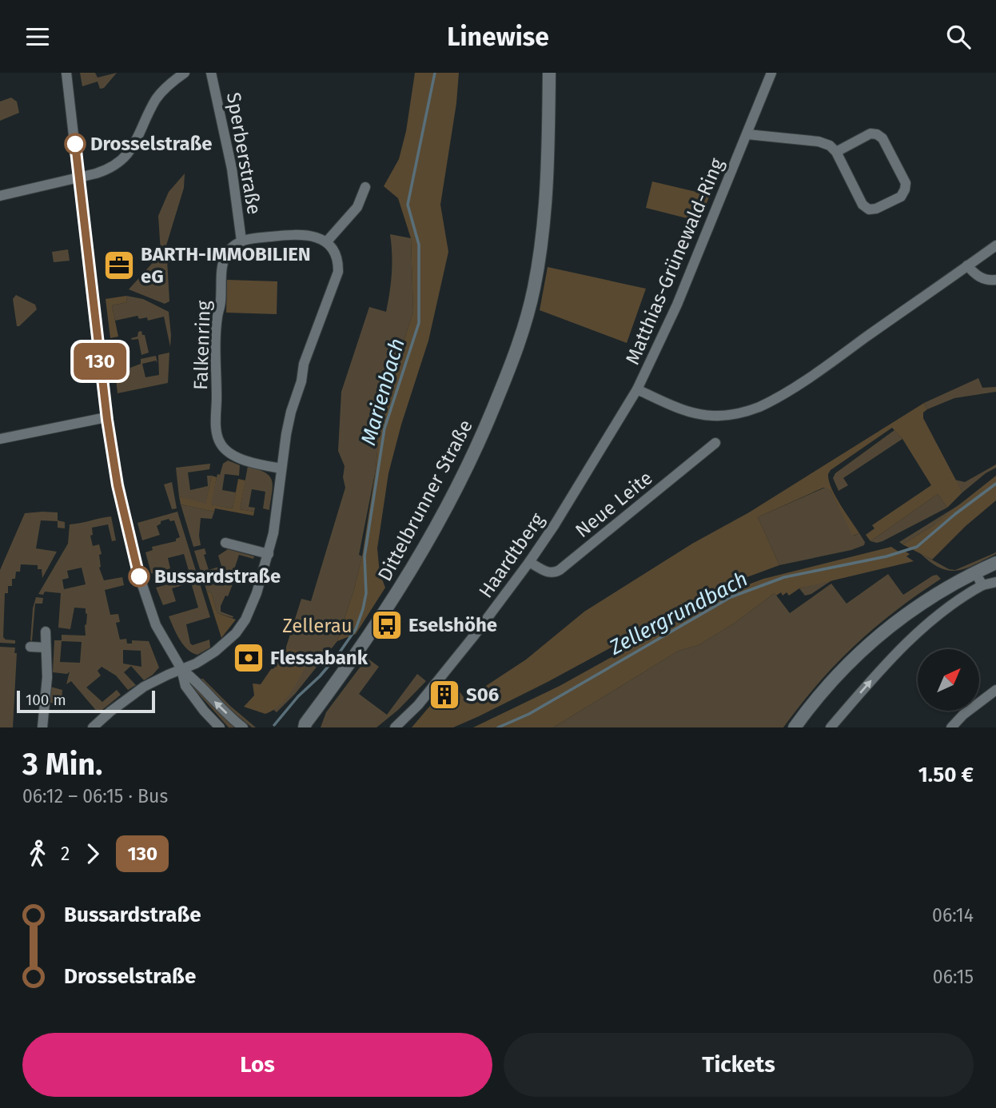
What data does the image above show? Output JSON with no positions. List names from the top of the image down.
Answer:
{
  "streets": {
    "street": [
      "Sperberstraße",
      "Matthias-Grünewald-Ring",
      "Falkenring",
      "Dittelbrunner Straße",
      "Neue Leite",
      "Haardtberg"
    ]
  },
  "crossings": [
    ["Sperberstraße", "Falkenring"],
    ["Matthias-Grünewald-Ring", "Haardtberg"],
    ["Neue Leite", "Haardtberg"]
  ],
  "water": ["Marienbach", "Zellergrundbach"],
  "parks": ["Zellerau"],
  "places": {
    "other": ["Drosselstraße", "Bussardstraße"],
    "office": ["BARTH-IMMOBILIEN eG"],
    "bus stop": ["Eselshöhe"],
    "bank": ["Flessabank"],
    "building": ["S06"]
  },
  "lines": ["bus line 130"],
  "scale_bar": "100 m",
  "north": "top right",
  "page": {
    "header": "Linewise",
    "on_map": "130",
    "scale": "100 m",
    "heading": ["3 Min.", "06:12 – 06:15 · Bus", "1.50 €"],
    "legs": ["2", "130"],
    "list": [
      {
        "name": "Bussardstraße",
        "value": "06:14"
      },
      {
        "name": "Drosselstraße",
        "value": "06:15"
      }
    ],
    "buttons": ["Los", "Tickets"]
  }
}
